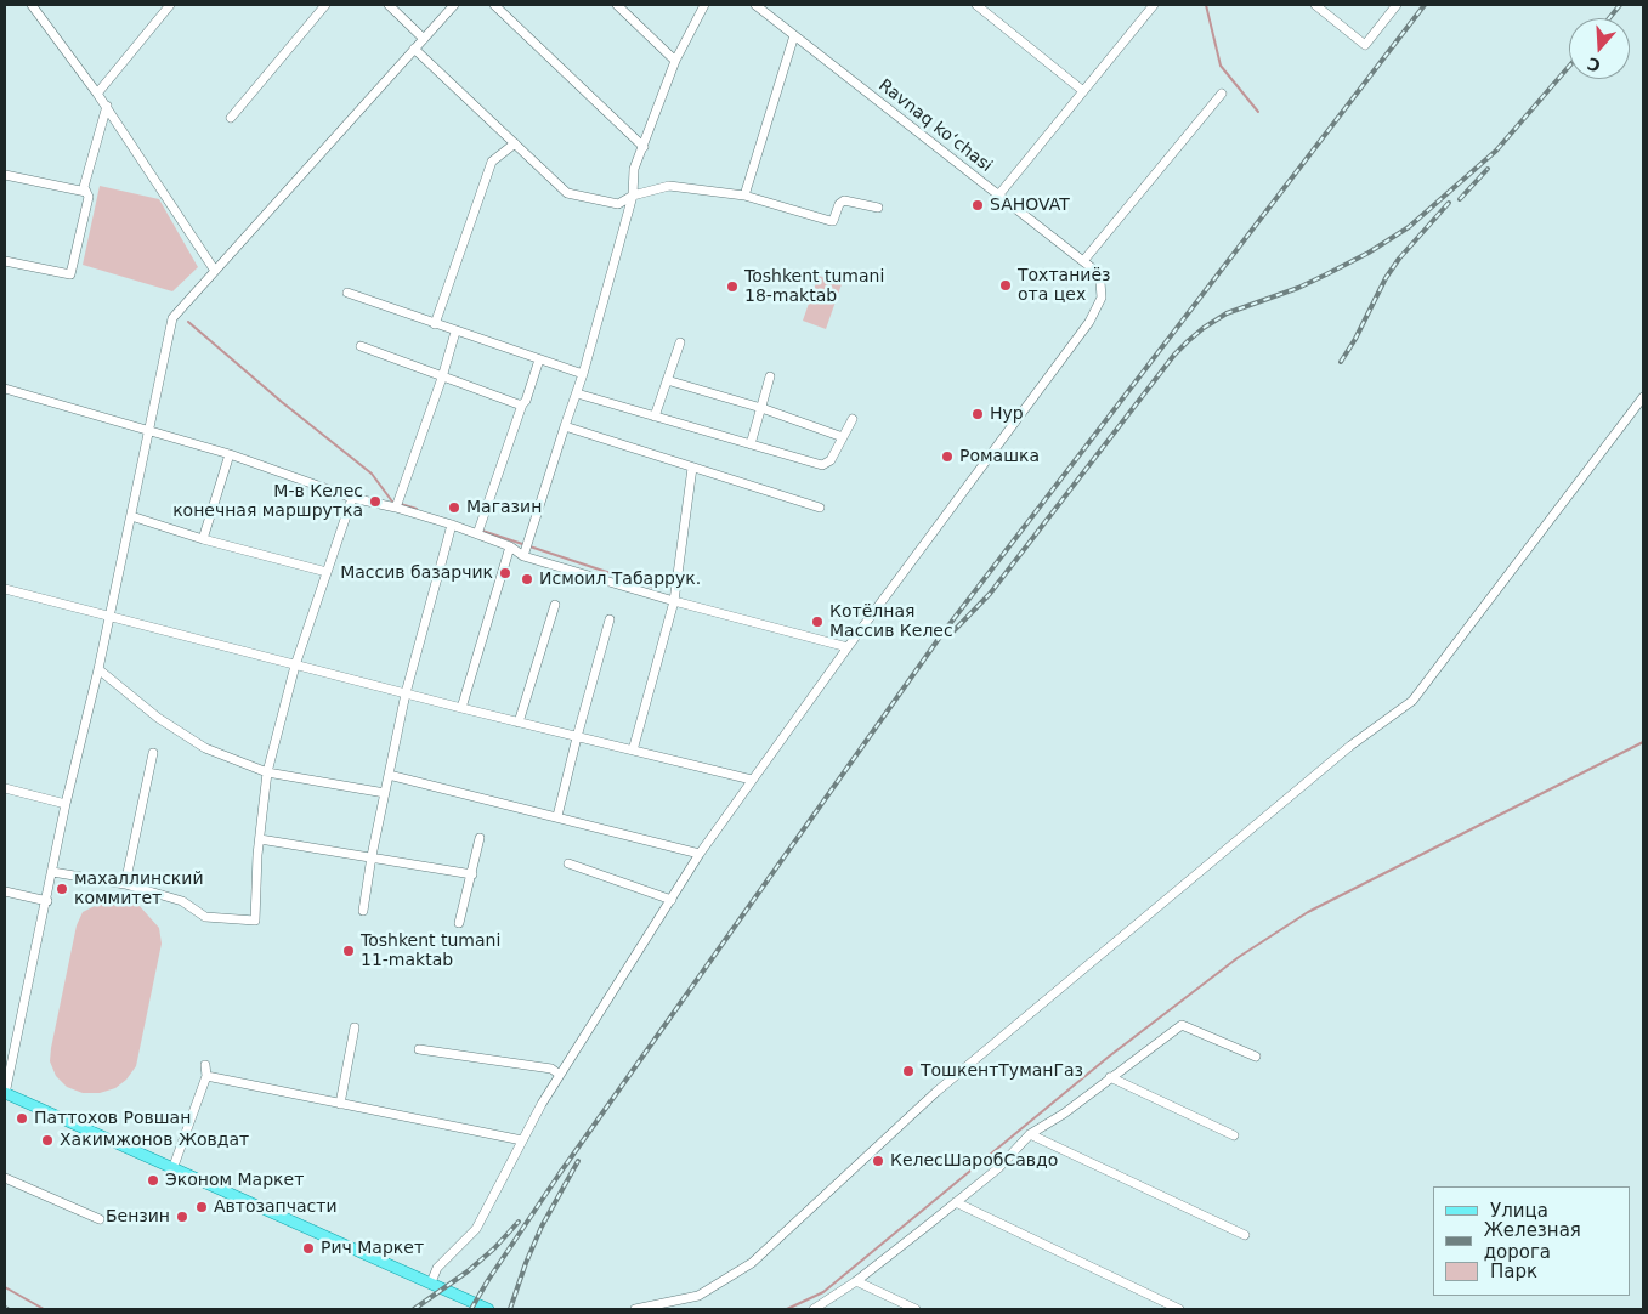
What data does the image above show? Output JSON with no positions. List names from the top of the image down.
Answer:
{
  "streets": {
    "street": ["Ravnaq ko‘chasi"]
  },
  "places": [
    "SAHOVAT",
    "Тохтаниёз ота цех",
    "Toshkent tumani 18-maktab",
    "Нур",
    "Ромашка",
    "М-в Келес конечная маршрутка",
    "Магазин",
    "Массив базарчик",
    "Исмоил Табаррук.",
    "Котёлная Массив Келес",
    "махаллинский коммитет",
    "Toshkent tumani 11-maktab",
    "ТошкентТуманГаз",
    "Паттохов Ровшан",
    "Хакимжонов Жовдат",
    "КелесШаробСавдо",
    "Эконом Маркет",
    "Автозапчасти",
    "Бензин",
    "Рич Маркет"
  ],
  "legend": ["Улица", "Железная дорога", "Парк"],
  "north": "bottom"
}
